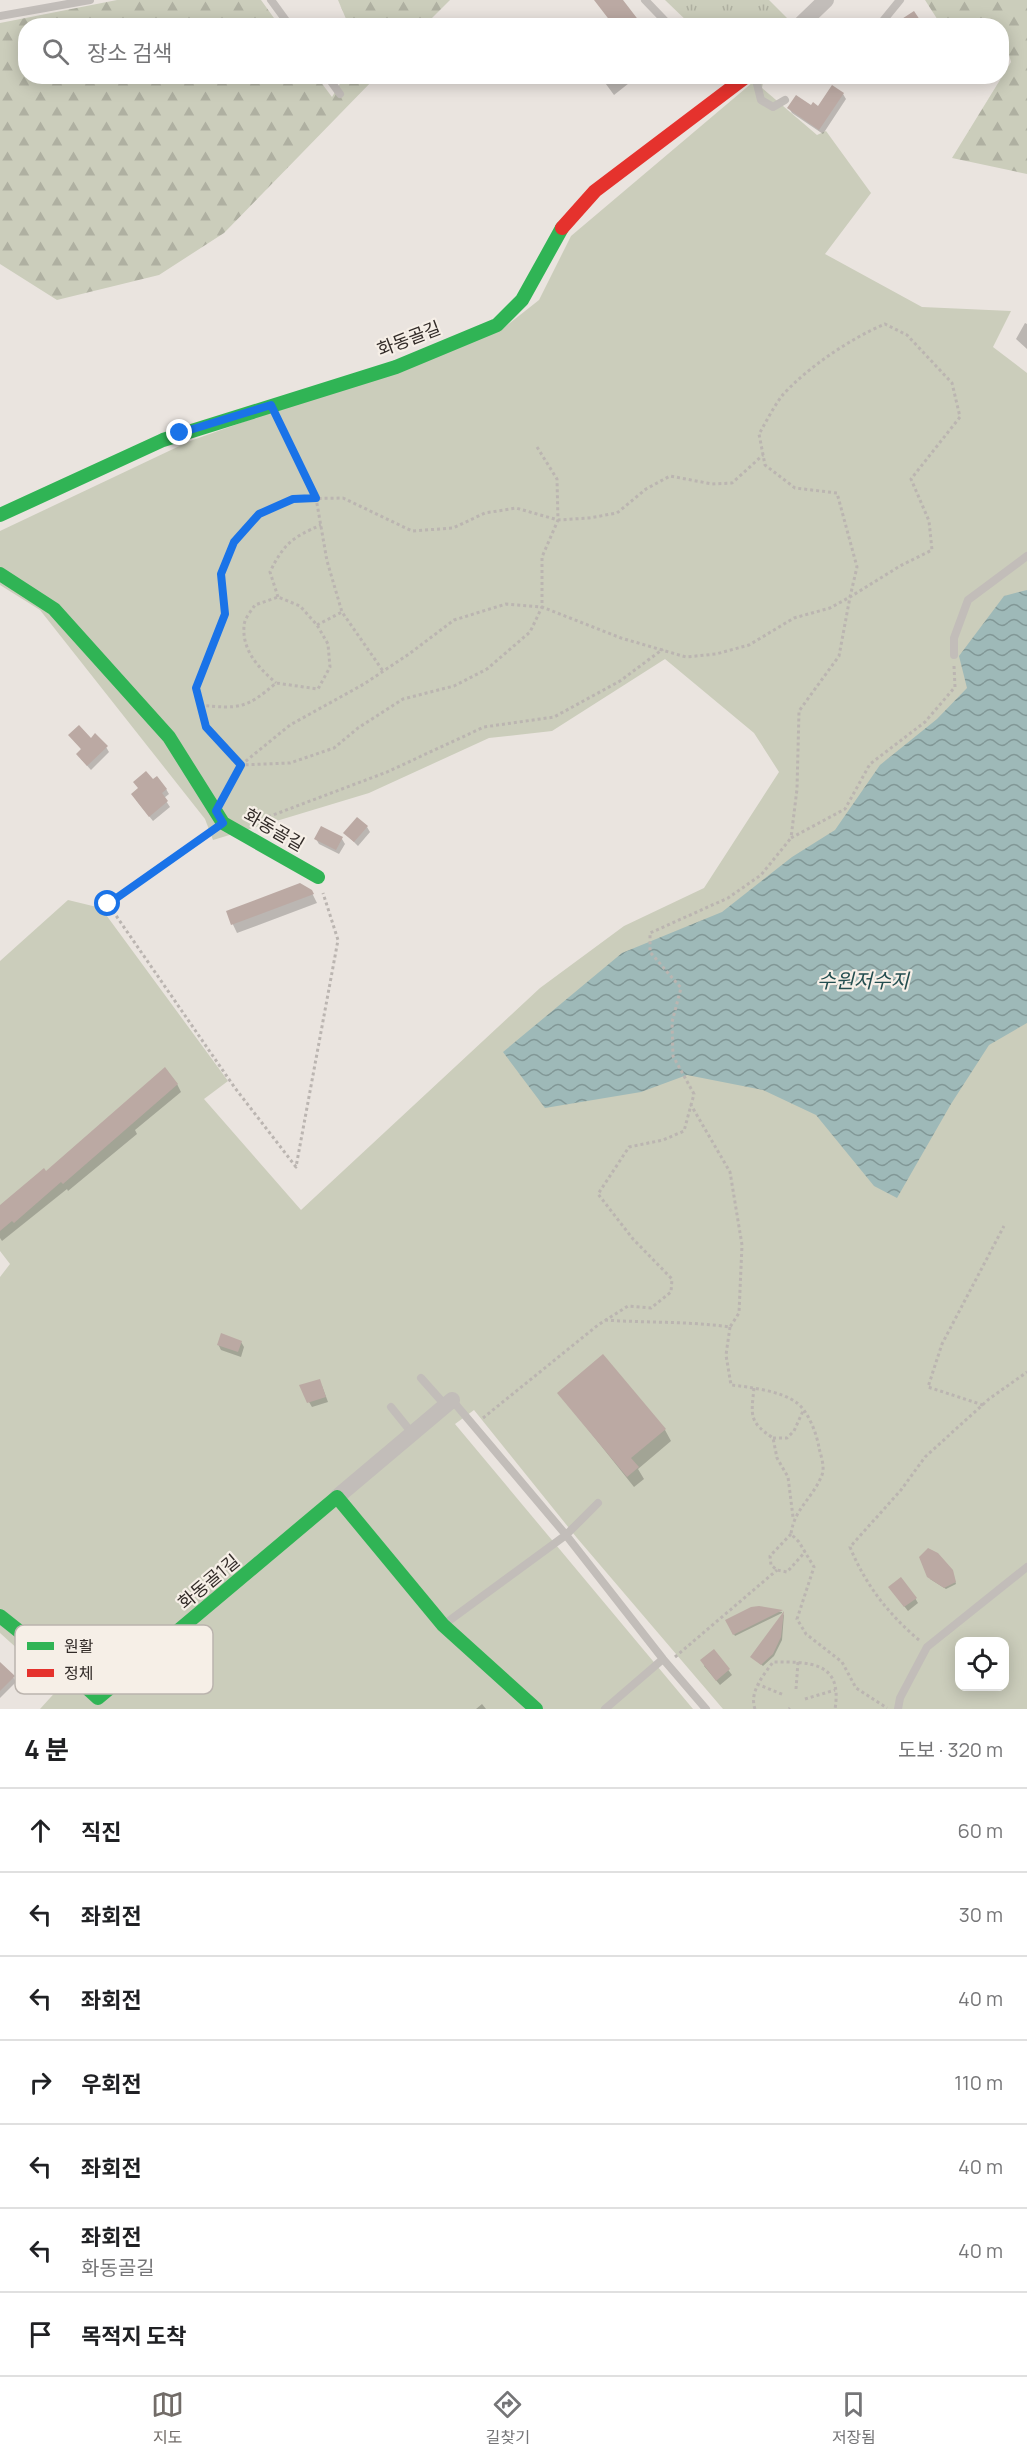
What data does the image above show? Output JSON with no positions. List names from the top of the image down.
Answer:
{
  "streets": {
    "street": ["화동골길", "화동골1길"]
  },
  "water": ["수원저수지"],
  "legend": ["원활", "정체"],
  "page": {
    "search": "장소 검색",
    "heading": ["4 분", "도보 · 320 m"],
    "list": [
      ["직진", "60 m"],
      ["좌회전", "30 m"],
      ["좌회전", "40 m"],
      ["우회전", "110 m"],
      ["좌회전", "40 m"],
      ["좌회전", "화동골길", "40 m"],
      "목적지 도착"
    ],
    "nav": ["지도", "길찾기", "저장됨"]
  }
}
